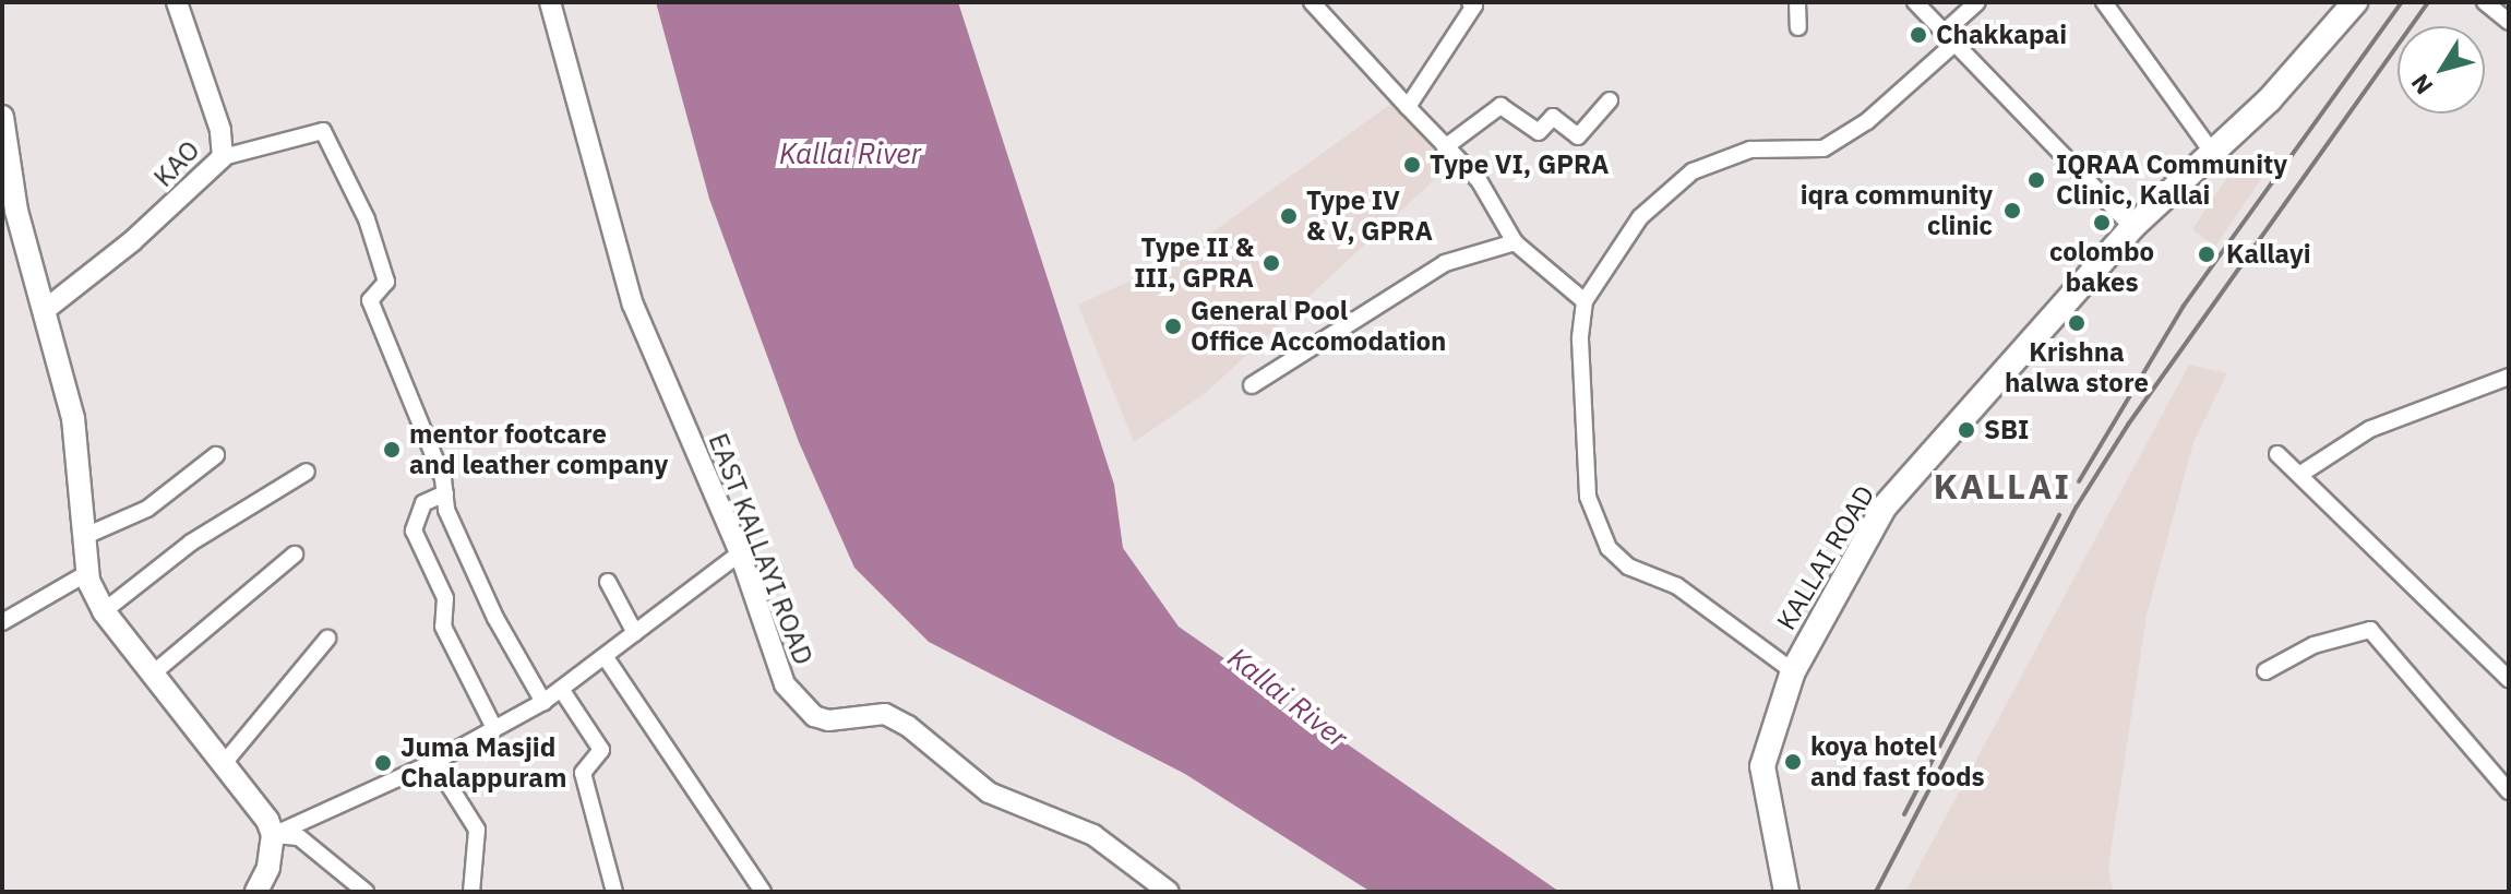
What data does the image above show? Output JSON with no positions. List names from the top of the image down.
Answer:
{
  "streets": {
    "main road": ["KALLAI ROAD"],
    "street": ["KAO", "EAST KALLAYI ROAD"]
  },
  "districts": ["KALLAI"],
  "water": ["Kallai River"],
  "places": [
    "Chakkapai",
    "Type VI, GPRA",
    "IQRAA Community Clinic, Kallai",
    "iqra community clinic",
    "Type IV & V, GPRA",
    "colombo bakes",
    "Kallayi",
    "Type II & III, GPRA",
    "Krishna halwa store",
    "General Pool Office Accomodation",
    "SBI",
    "mentor footcare and leather company",
    "koya hotel and fast foods",
    "Juma Masjid Chalappuram"
  ],
  "north": "bottom left"
}
